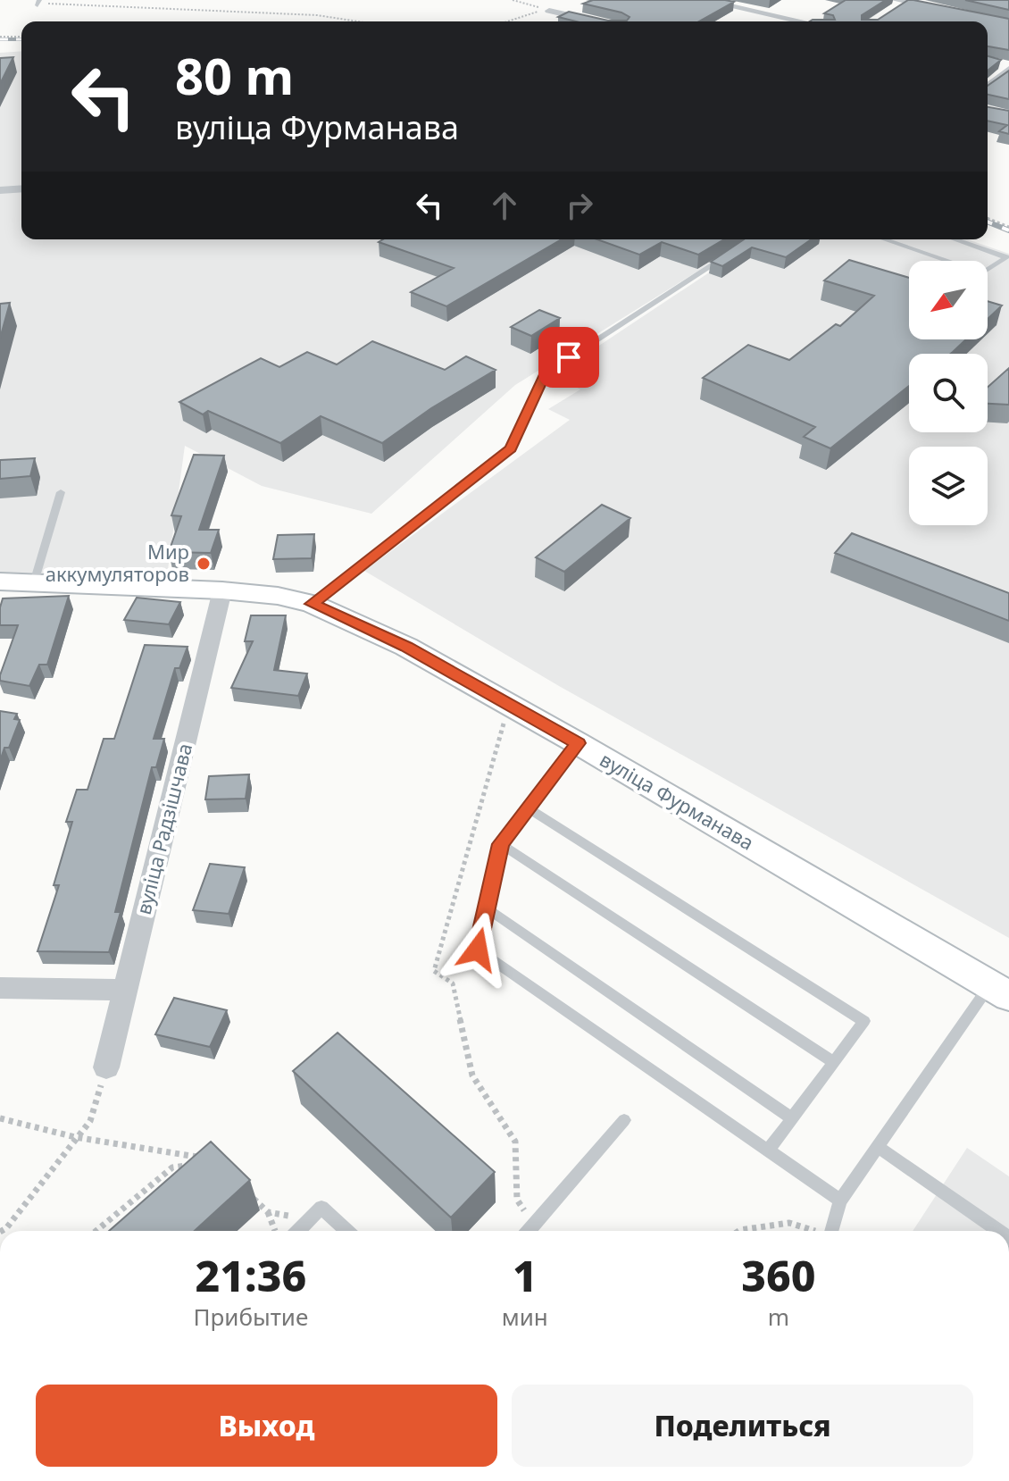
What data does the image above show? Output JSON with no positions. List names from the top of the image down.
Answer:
{
  "streets": {
    "street": ["вуліца Фурманава", "вуліца Радзішчава"]
  },
  "crossings": [
    ["вуліца Фурманава", "вуліца Радзішчава"]
  ],
  "places": ["Мир аккумуляторов"],
  "north": "bottom left",
  "page": {
    "turn": ["80 m", "вуліца Фурманава"],
    "eta": [
      "21:36",
      "Прибытие",
      "1",
      "мин",
      "360",
      "m"
    ],
    "buttons": ["Выход", "Поделиться"]
  }
}
